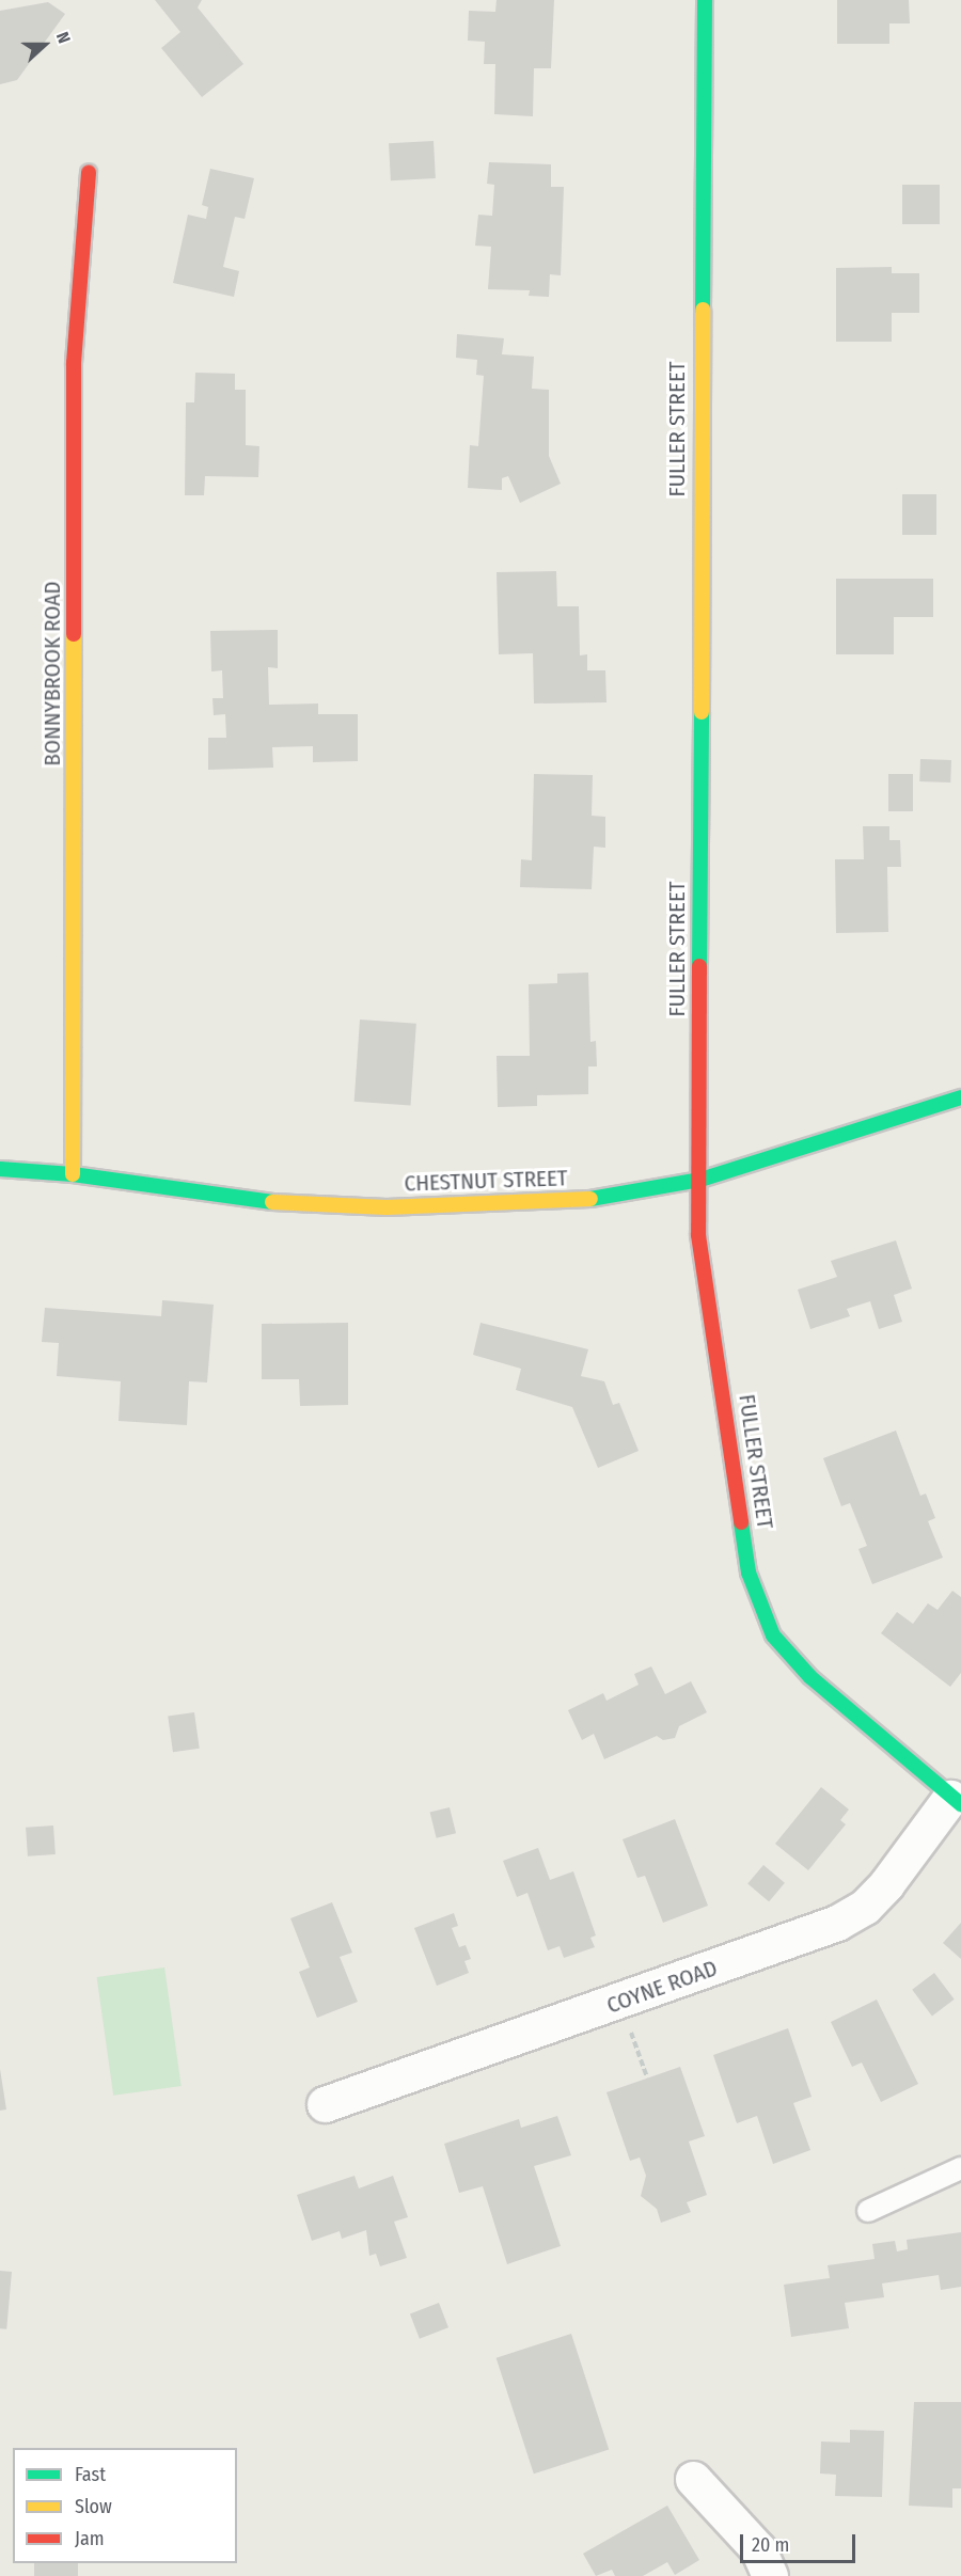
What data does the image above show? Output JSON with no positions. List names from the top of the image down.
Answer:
{
  "streets": {
    "street": [
      "FULLER STREET",
      "BONNYBROOK ROAD",
      "CHESTNUT STREET",
      "COYNE ROAD"
    ]
  },
  "crossings": [
    ["FULLER STREET", "CHESTNUT STREET"],
    ["FULLER STREET", "COYNE ROAD"],
    ["BONNYBROOK ROAD", "CHESTNUT STREET"]
  ],
  "legend": ["Fast", "Slow", "Jam"],
  "scale_bar": "20 m",
  "north": "right"
}
